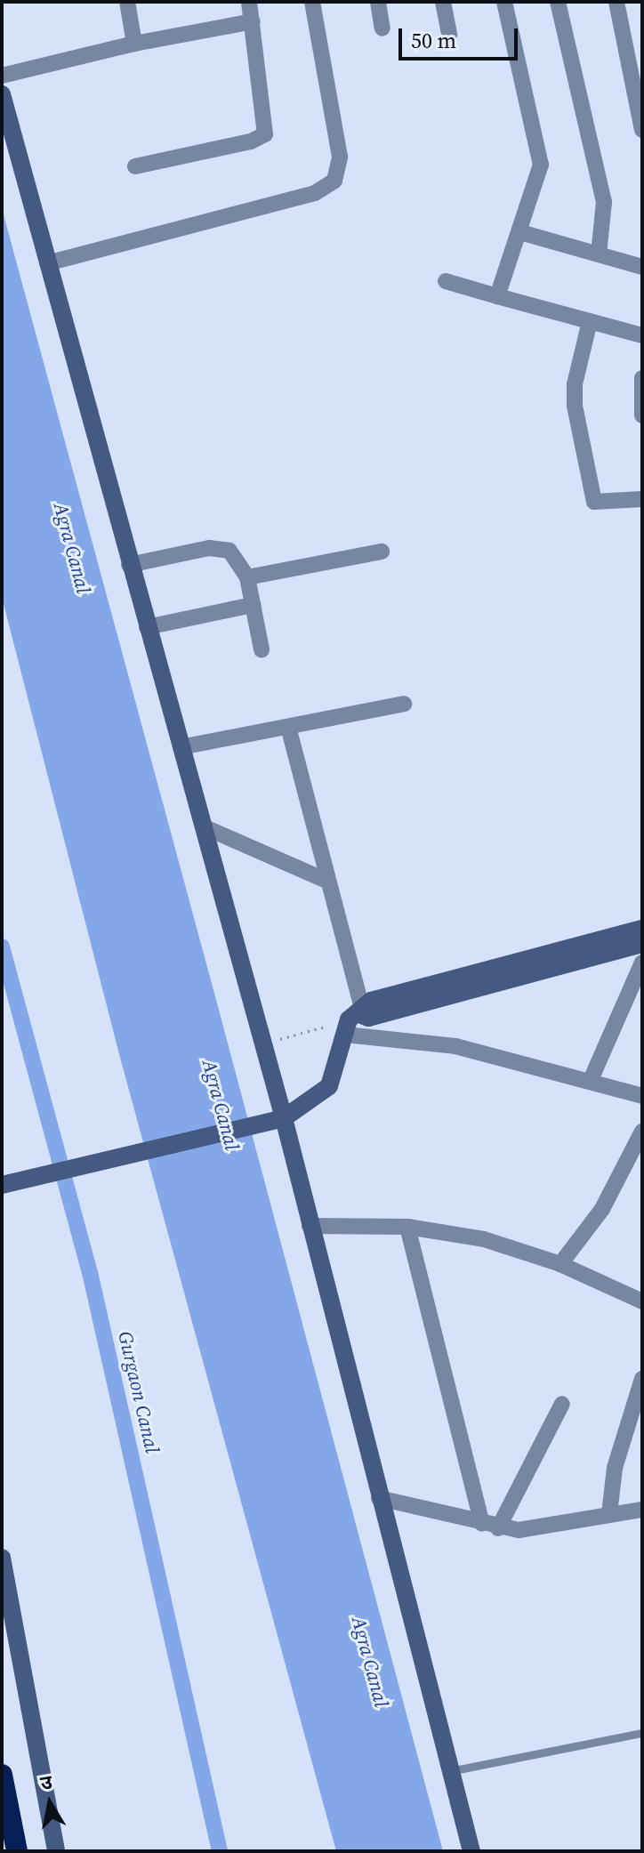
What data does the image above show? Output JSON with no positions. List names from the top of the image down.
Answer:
{
  "water": ["Agra Canal", "Gurgaon Canal"],
  "scale_bar": "50 m",
  "north": "top"
}
